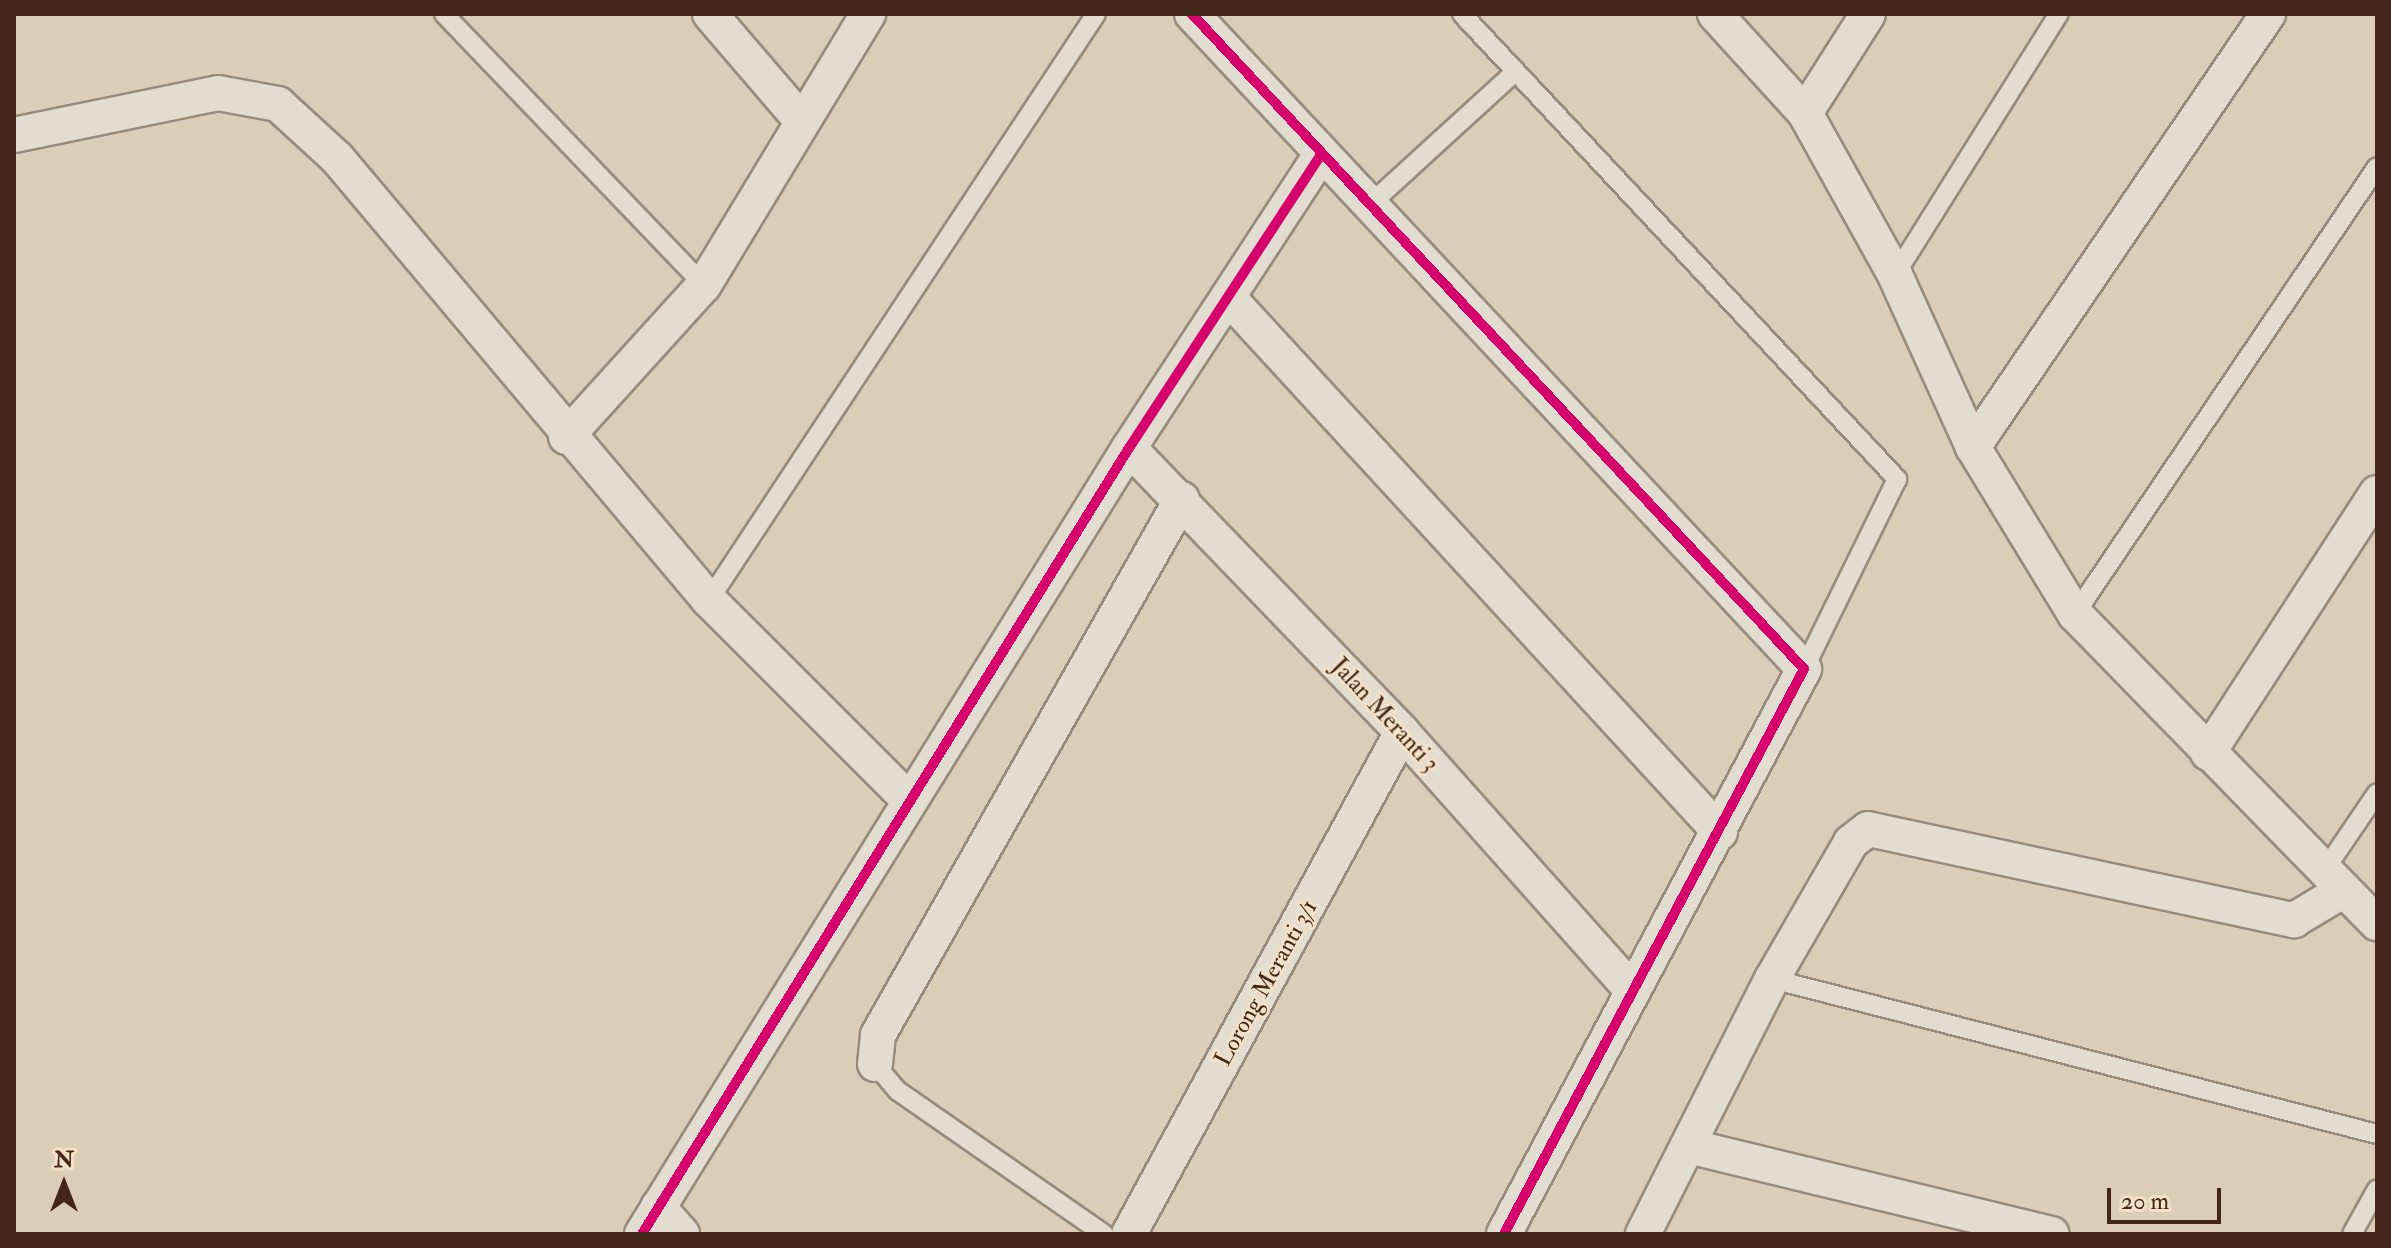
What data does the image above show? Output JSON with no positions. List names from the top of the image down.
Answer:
{
  "streets": {
    "street": ["Jalan Meranti 3", "Lorong Meranti 3/1"]
  },
  "crossings": [
    ["Jalan Meranti 3", "Lorong Meranti 3/1"]
  ],
  "scale_bar": "20 m",
  "north": "top"
}
